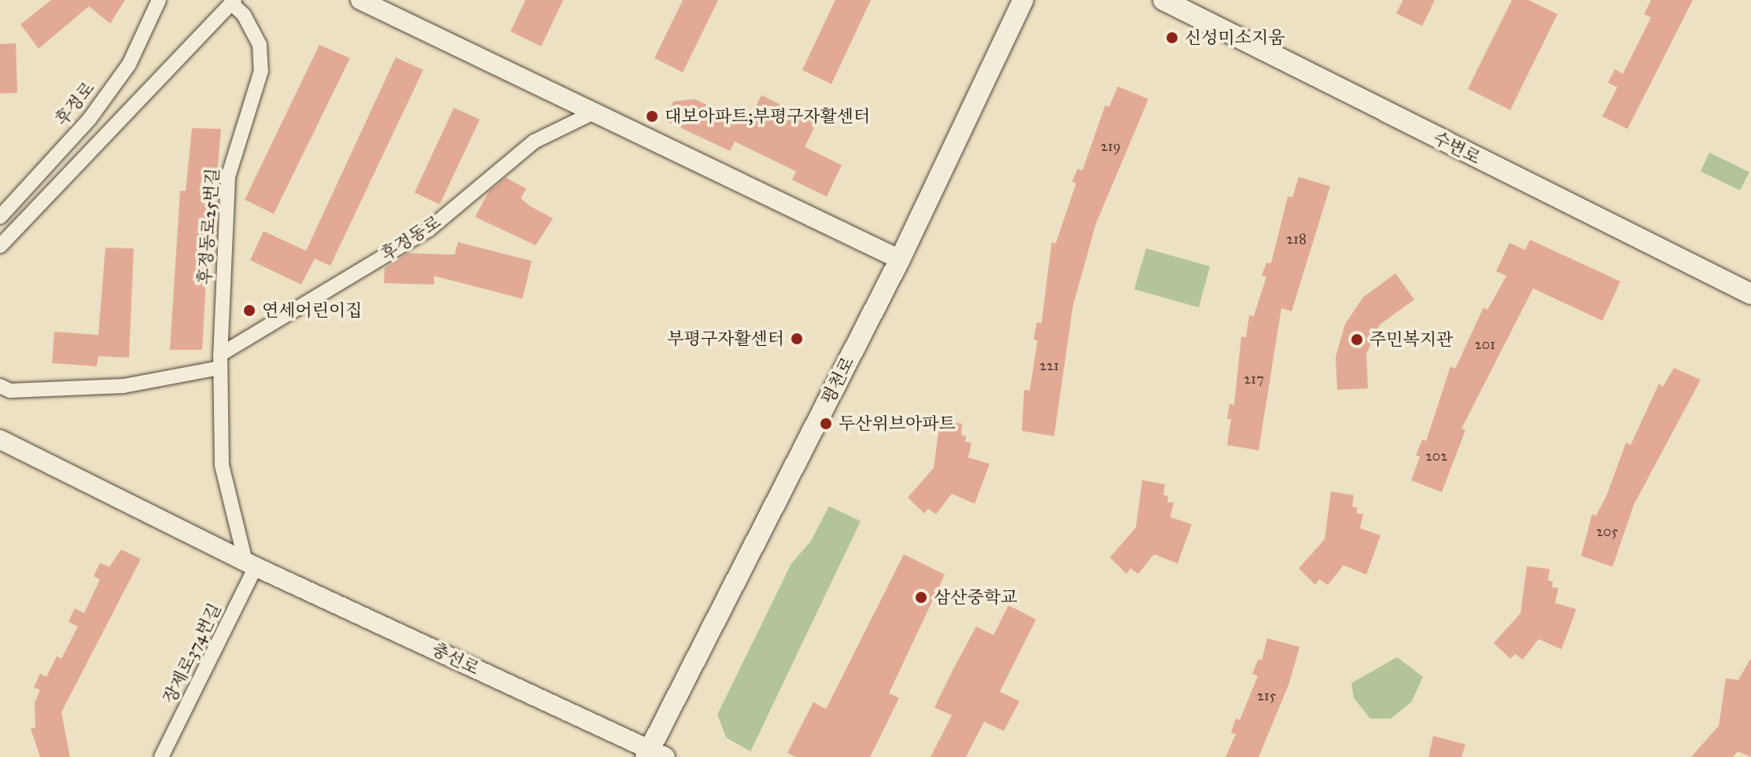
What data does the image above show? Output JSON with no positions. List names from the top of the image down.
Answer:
{
  "streets": {
    "main road": ["수변로", "평천로"],
    "street": [
      "후정로",
      "후정동로25번길",
      "후정동로",
      "장제로374번길",
      "충선로"
    ]
  },
  "crossings": [
    ["후정동로25번길", "후정동로"],
    ["평천로", "충선로"],
    ["장제로374번길", "충선로"]
  ],
  "places": [
    "신성미소지움",
    "대보아파트;부평구자활센터",
    "연세어린이집",
    "부평구자활센터",
    "주민복지관",
    "두산위브아파트",
    "삼산중학교"
  ],
  "house_numbers": [
    "219",
    "218",
    "201",
    "221",
    "217",
    "202",
    "205",
    "215"
  ]
}
